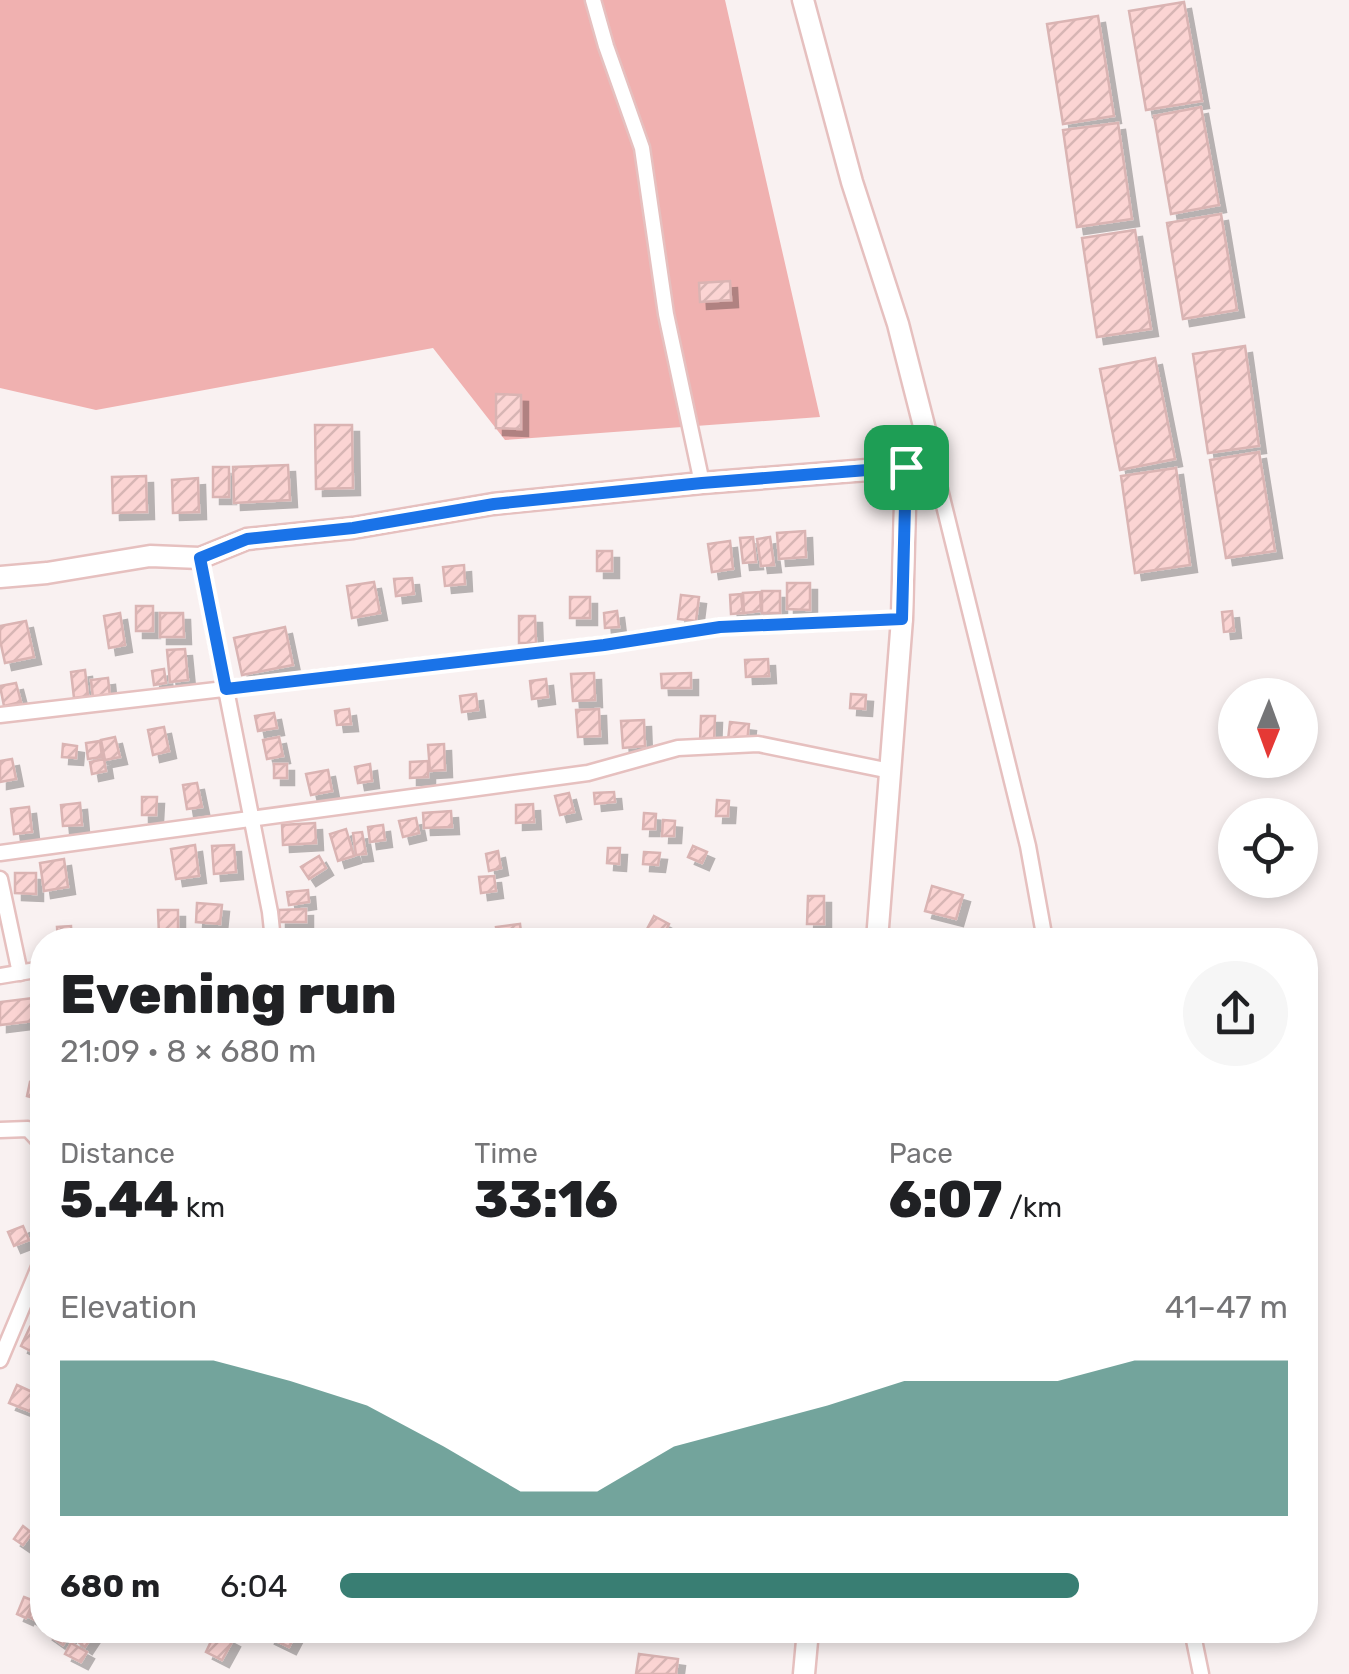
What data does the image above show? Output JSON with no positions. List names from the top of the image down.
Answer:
{
  "north": "bottom",
  "page": {
    "heading": ["Evening run", "21:09 · 8 × 680 m"],
    "stats": [
      ["Distance", "5.44 km"],
      ["Time", "33:16"],
      ["Pace", "6:07 /km"]
    ],
    "chart": ["Elevation", "41–47 m"],
    "list": [
      {
        "name": "680 m",
        "note": "6:04"
      }
    ]
  }
}
